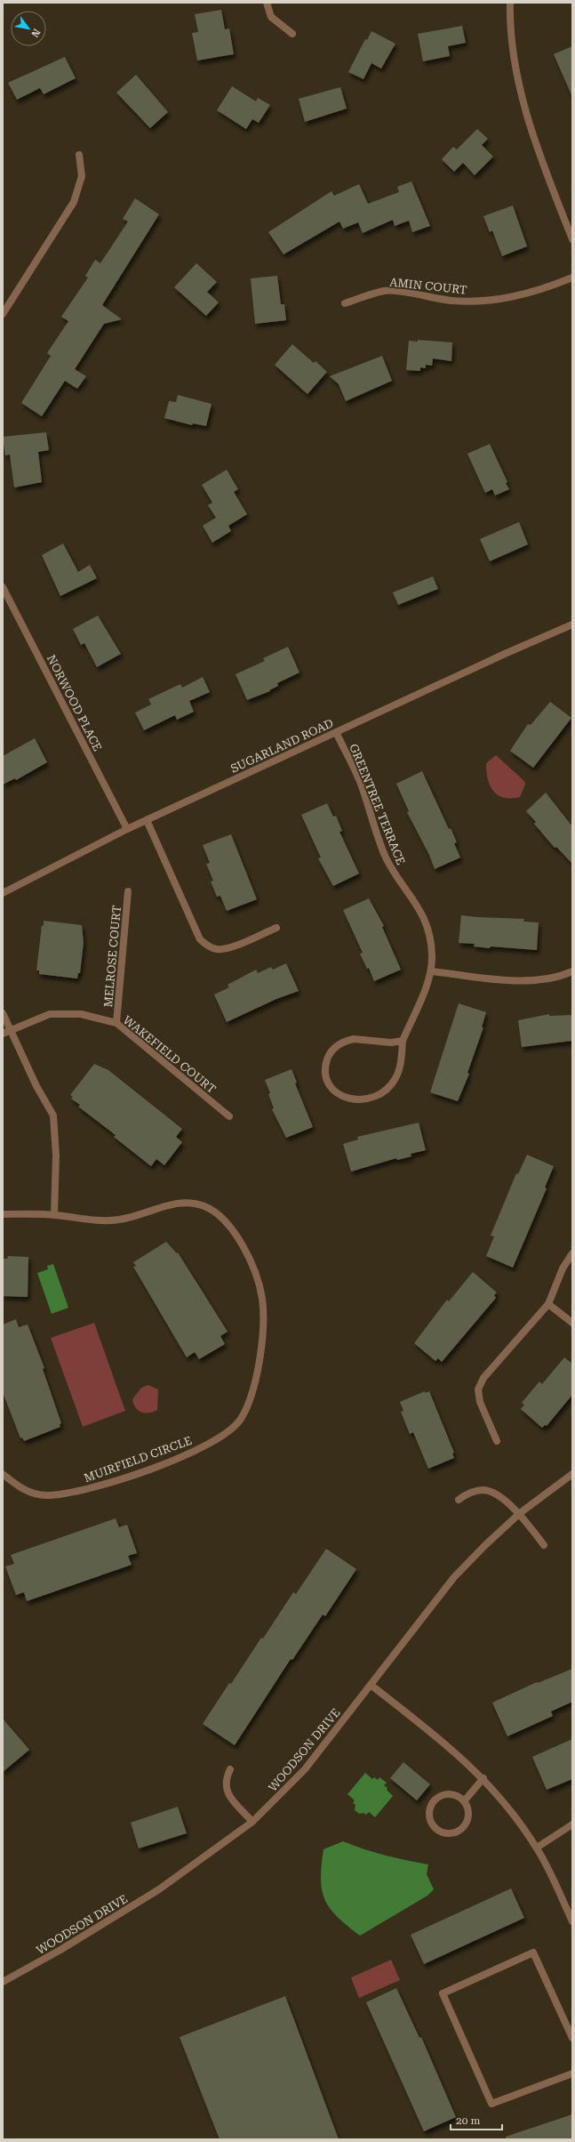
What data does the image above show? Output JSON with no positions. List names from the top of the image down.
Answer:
{
  "streets": {
    "street": [
      "AMIN COURT",
      "NORWOOD PLACE",
      "SUGARLAND ROAD",
      "GREENTREE TERRACE",
      "MELROSE COURT",
      "WAKEFIELD COURT",
      "MUIRFIELD CIRCLE",
      "WOODSON DRIVE"
    ]
  },
  "crossings": [
    ["NORWOOD PLACE", "SUGARLAND ROAD"],
    ["SUGARLAND ROAD", "GREENTREE TERRACE"],
    ["MELROSE COURT", "WAKEFIELD COURT"]
  ],
  "scale_bar": "20 m",
  "north": "bottom right"
}
